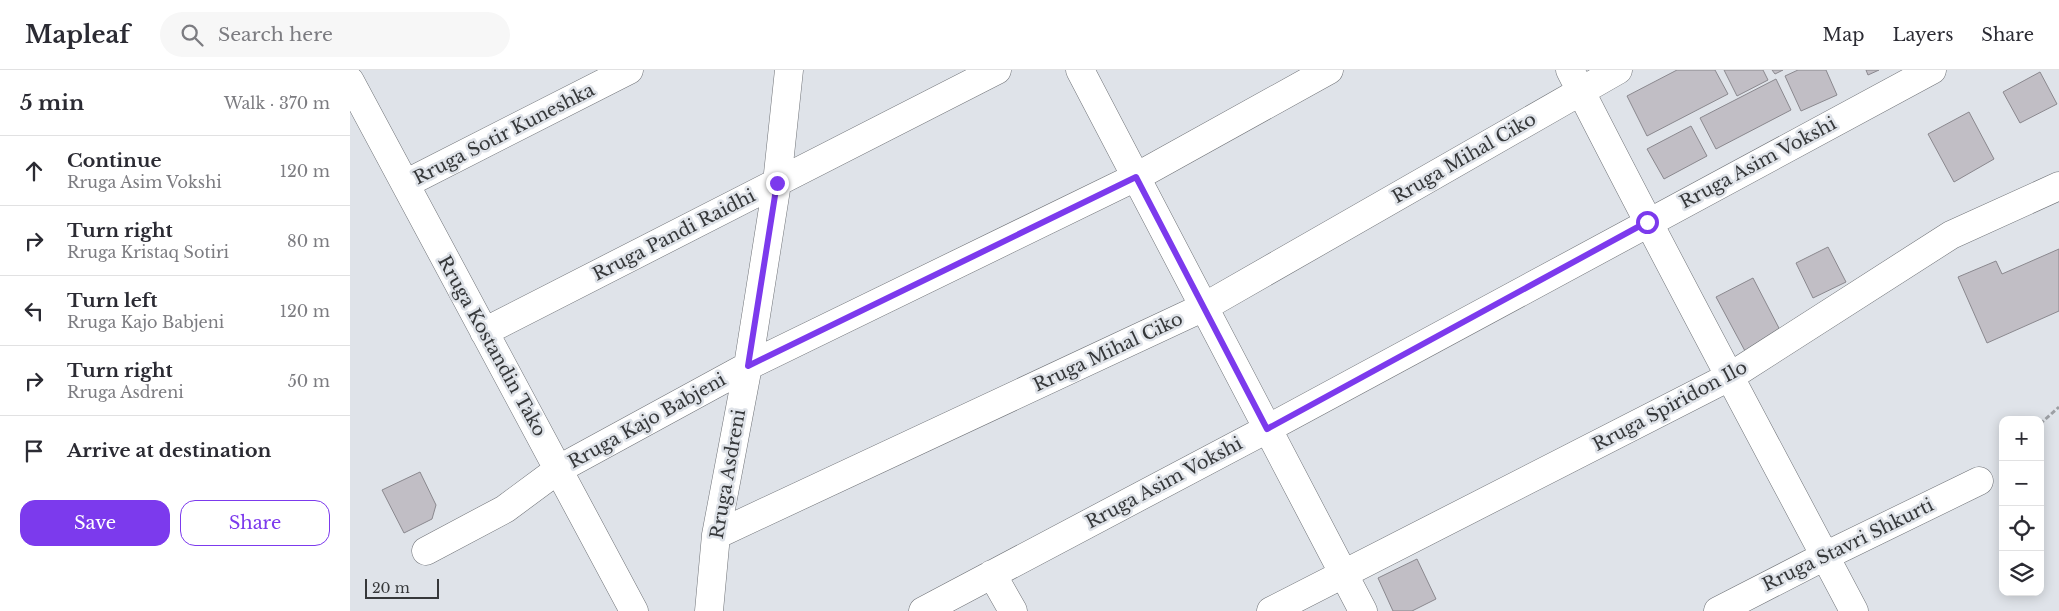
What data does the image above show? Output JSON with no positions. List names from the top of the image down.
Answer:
{
  "streets": {
    "street": [
      "Rruga Sotir Kuneshka",
      "Rruga Mihal Ciko",
      "Rruga Asim Vokshi",
      "Rruga Pandi Raidhi",
      "Rruga Kostandin Tako",
      "Rruga Spiridon Ilo",
      "Rruga Kajo Babjeni",
      "Rruga Asdreni",
      "Rruga Stavri Shkurti"
    ]
  },
  "crossings": [
    ["Rruga Sotir Kuneshka", "Rruga Kostandin Tako"],
    ["Rruga Mihal Ciko", "Rruga Asdreni"],
    ["Rruga Pandi Raidhi", "Rruga Kostandin Tako"],
    ["Rruga Pandi Raidhi", "Rruga Asdreni"],
    ["Rruga Kostandin Tako", "Rruga Kajo Babjeni"],
    ["Rruga Kajo Babjeni", "Rruga Asdreni"]
  ],
  "scale_bar": "20 m",
  "page": {
    "header": "Mapleaf",
    "search": "Search here",
    "nav": ["Map", "Layers", "Share"],
    "heading": ["5 min", "Walk · 370 m"],
    "list": [
      ["Continue", "Rruga Asim Vokshi", "120 m"],
      ["Turn right", "Rruga Kristaq Sotiri", "80 m"],
      ["Turn left", "Rruga Kajo Babjeni", "120 m"],
      ["Turn right", "Rruga Asdreni", "50 m"],
      "Arrive at destination"
    ],
    "map_buttons": ["+", "−"],
    "buttons": ["Save", "Share"],
    "scale": "20 m"
  }
}
